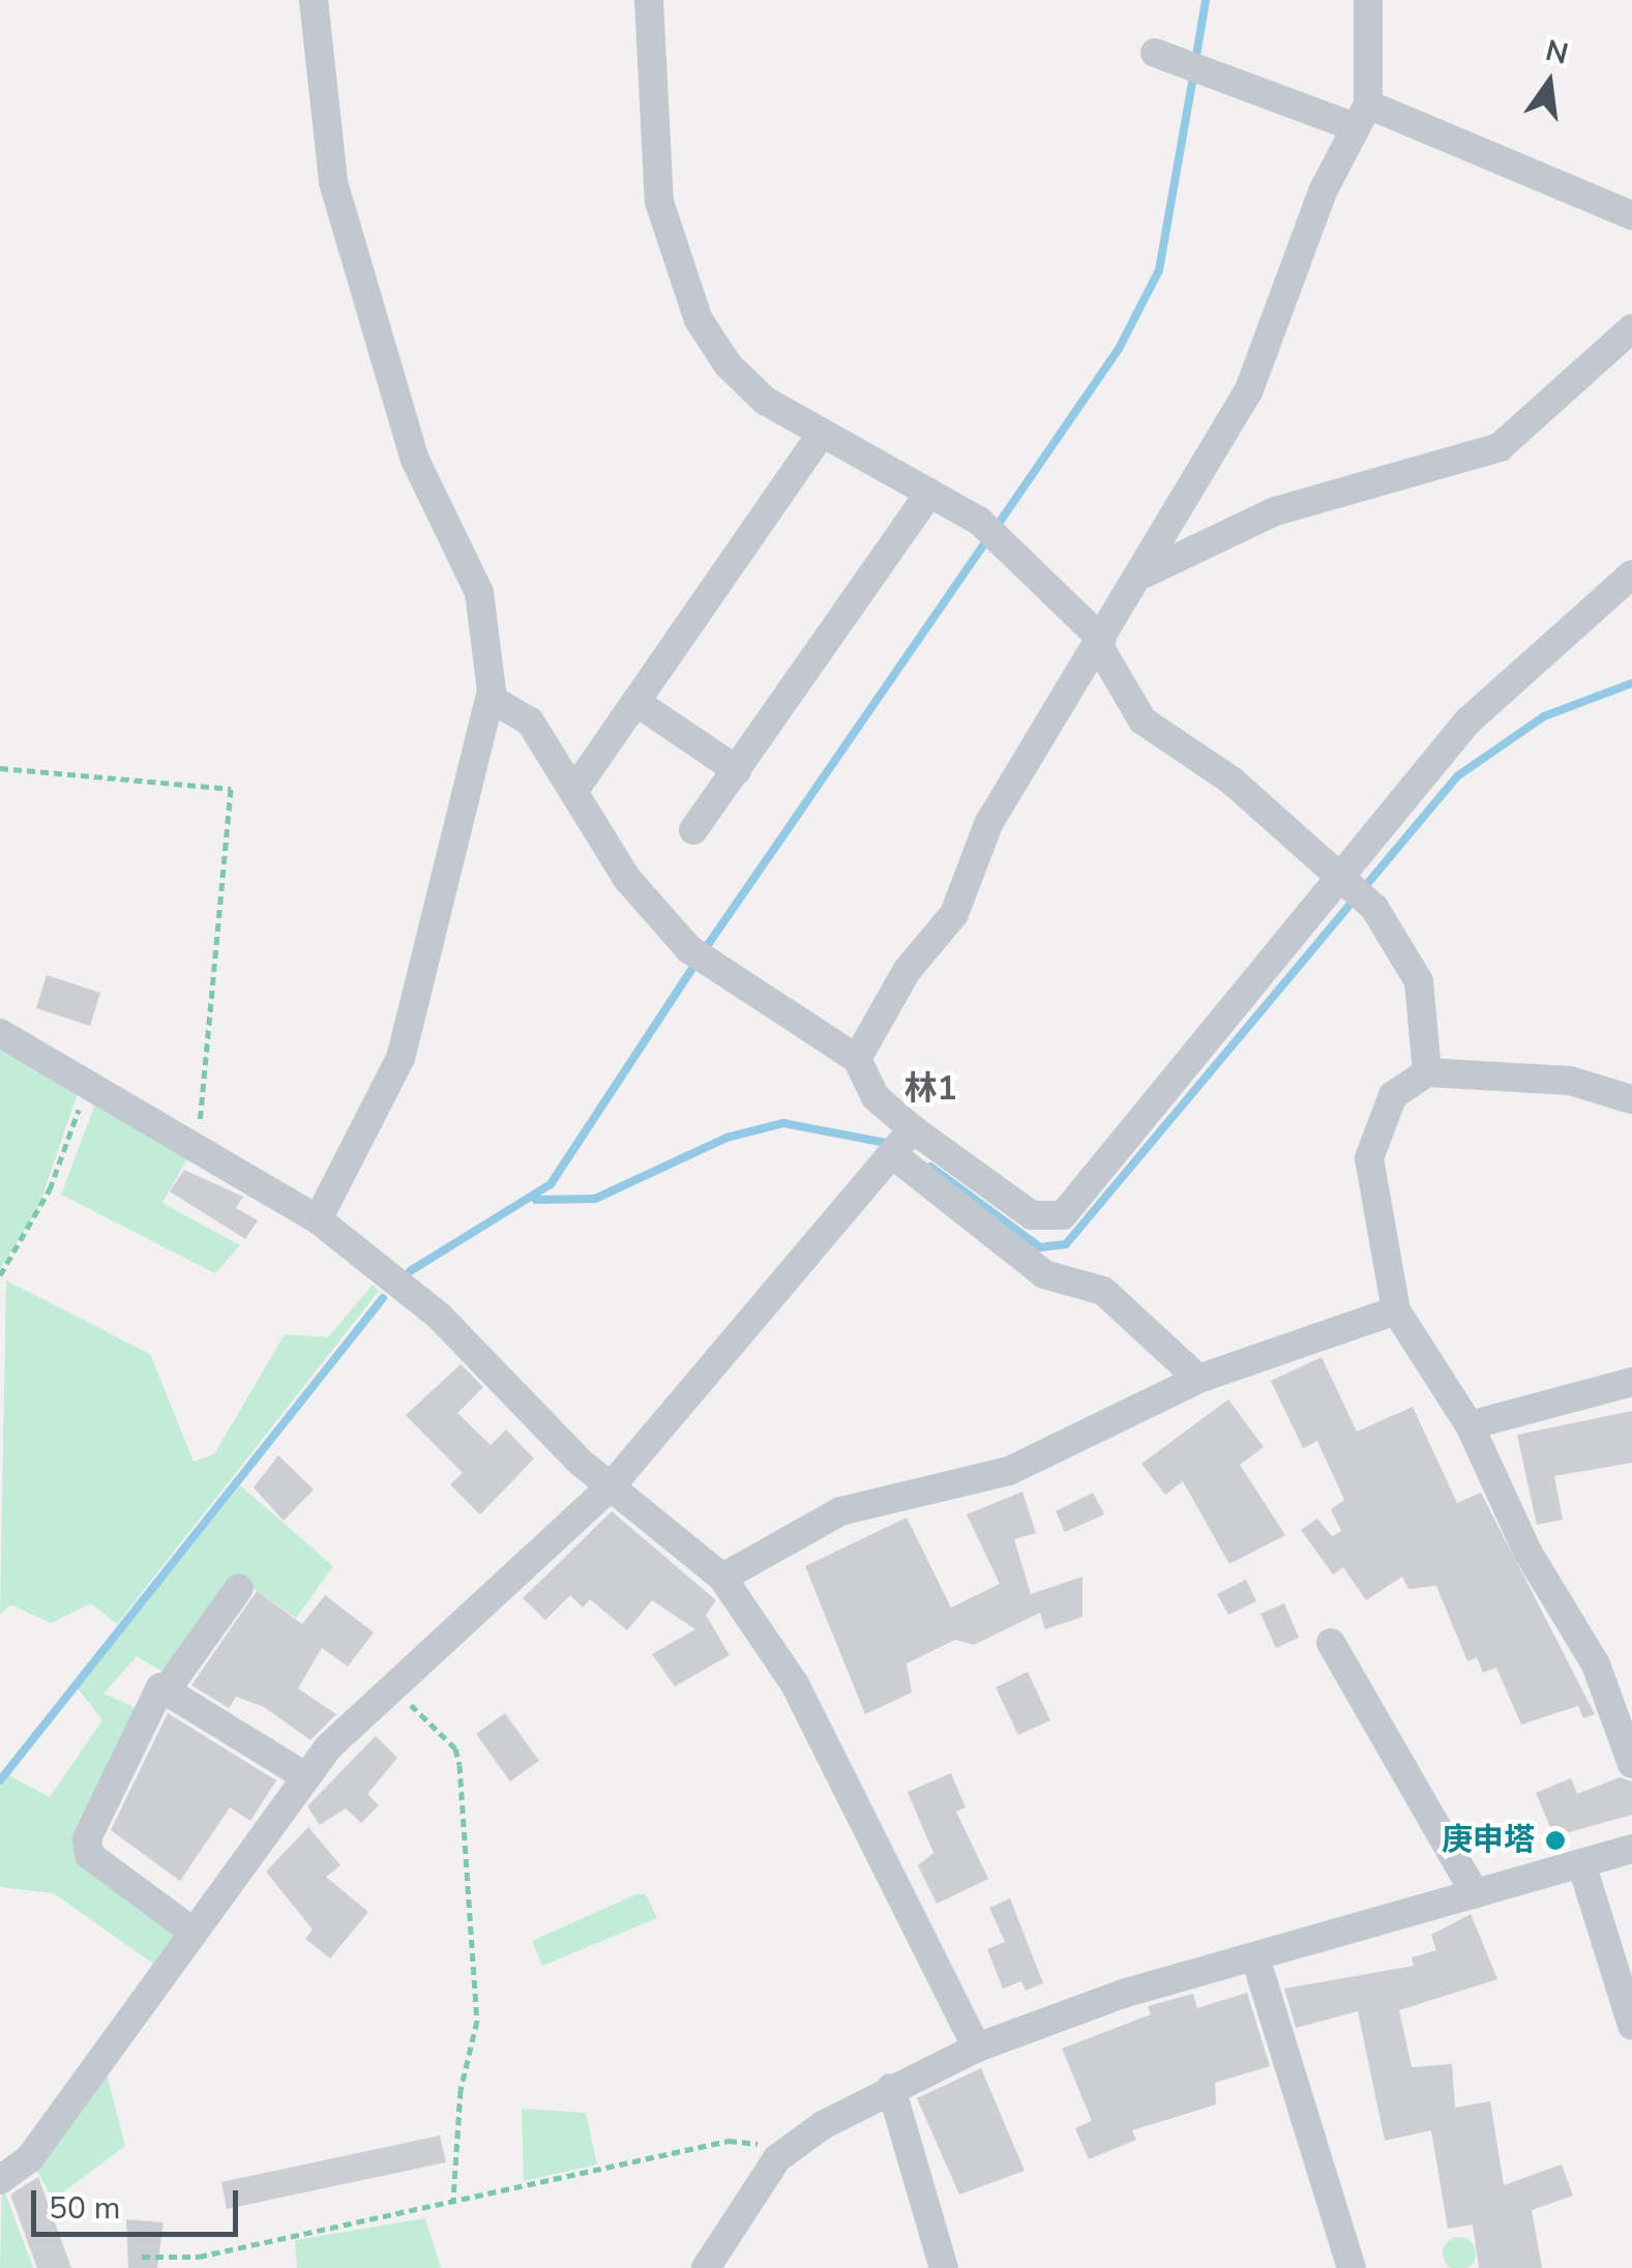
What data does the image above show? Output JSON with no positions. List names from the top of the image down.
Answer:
{
  "districts": ["林1"],
  "places": ["庚申塔"],
  "scale_bar": "50 m",
  "north": "top"
}
